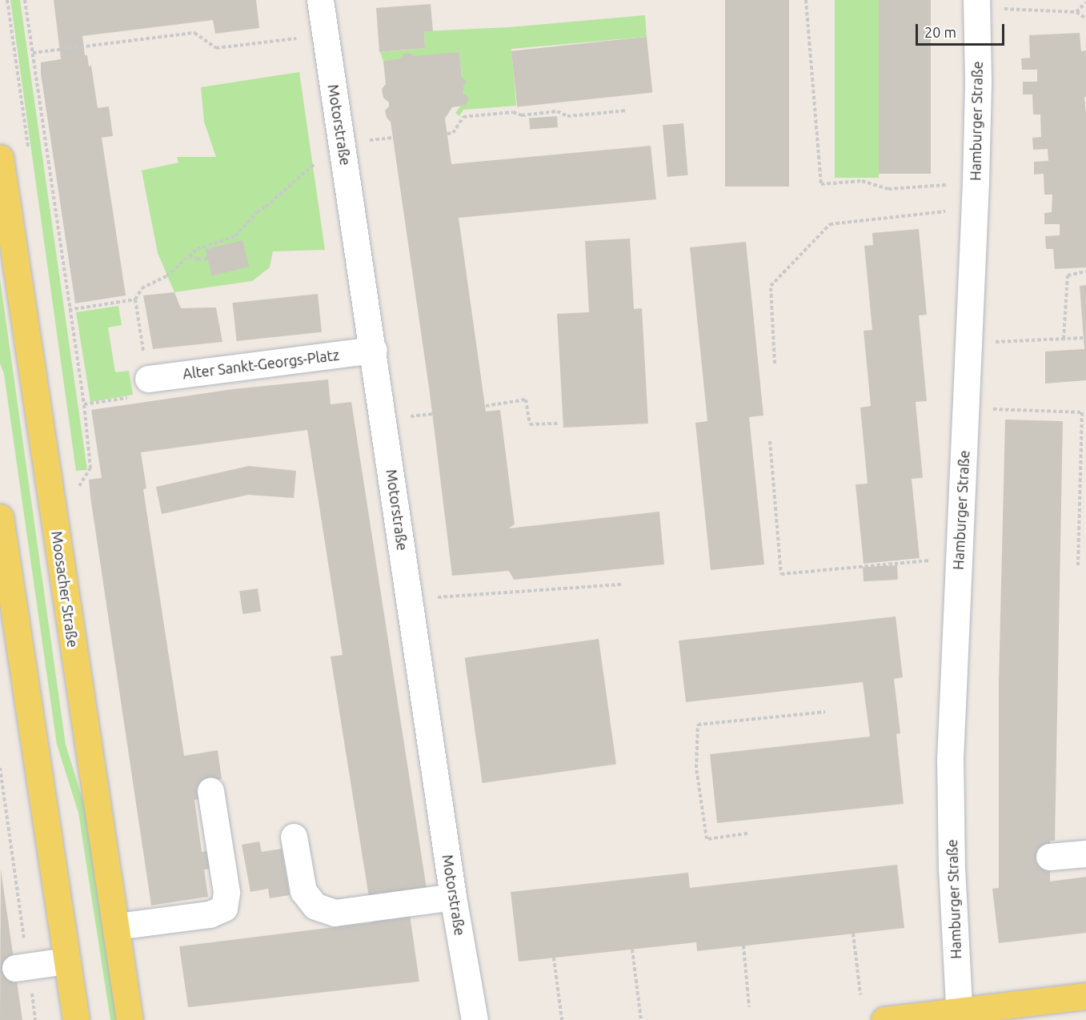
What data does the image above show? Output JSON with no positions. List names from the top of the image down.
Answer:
{
  "streets": {
    "main road": ["Moosacher Straße"],
    "street": ["Hamburger Straße", "Motorstraße", "Alter Sankt-Georgs-Platz"]
  },
  "crossings": [
    ["Motorstraße", "Alter Sankt-Georgs-Platz"]
  ],
  "scale_bar": "20 m"
}
